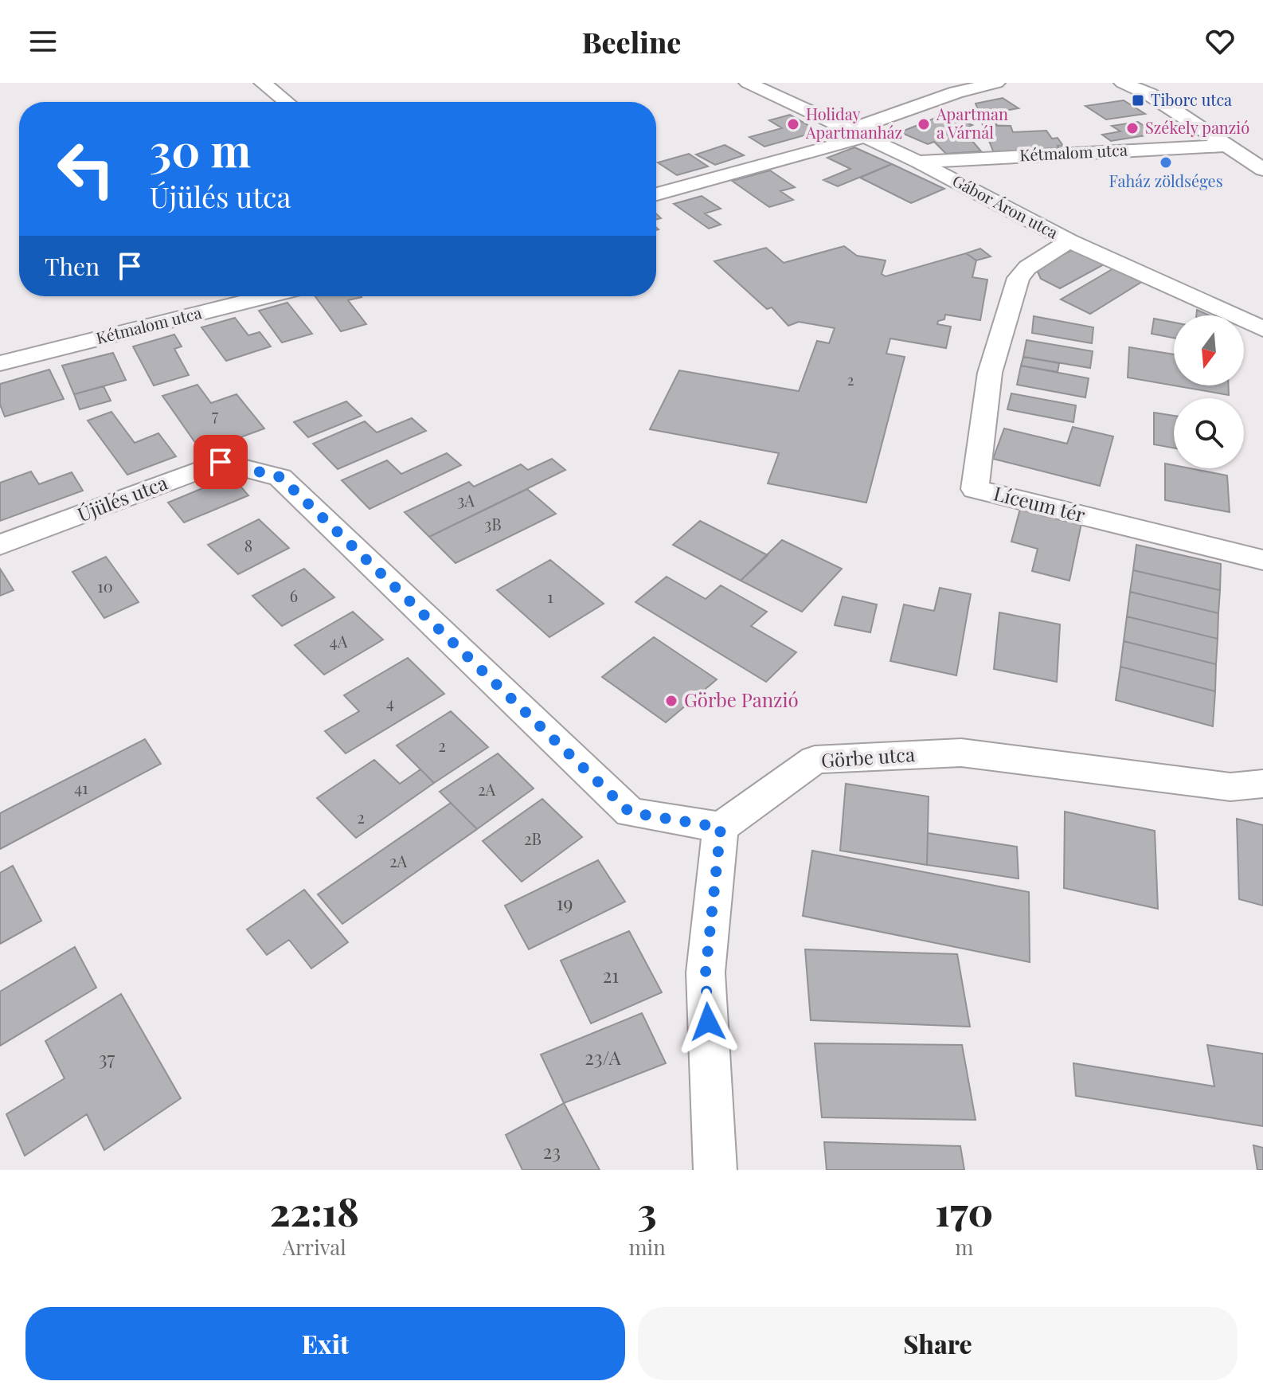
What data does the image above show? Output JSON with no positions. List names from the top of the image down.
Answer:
{
  "streets": {
    "street": [
      "Kétmalom utca",
      "Gábor Áron utca",
      "Újülés utca",
      "Líceum tér",
      "Görbe utca"
    ]
  },
  "crossings": [
    ["Kétmalom utca", "Gábor Áron utca"],
    ["Gábor Áron utca", "Líceum tér"],
    ["Újülés utca", "Görbe utca"]
  ],
  "places": {
    "transit": ["Tiborc utca"],
    "other": [
      "Holiday Apartmanház",
      "Apartman a Várnál",
      "Székely panzió",
      "Faház zöldséges",
      "Görbe Panzió"
    ]
  },
  "house_numbers": [
    "2",
    "7",
    "3A",
    "3B",
    "8",
    "10",
    "6",
    "1",
    "4A",
    "4",
    "2",
    "41",
    "2A",
    "2",
    "2B",
    "2A",
    "19",
    "21",
    "23/A",
    "37",
    "23"
  ],
  "north": "bottom",
  "page": {
    "header": "Beeline",
    "turn": ["30 m", "Újülés utca"],
    "then": "Then",
    "eta": [
      "22:18",
      "Arrival",
      "3",
      "min",
      "170",
      "m"
    ],
    "buttons": ["Exit", "Share"]
  }
}
